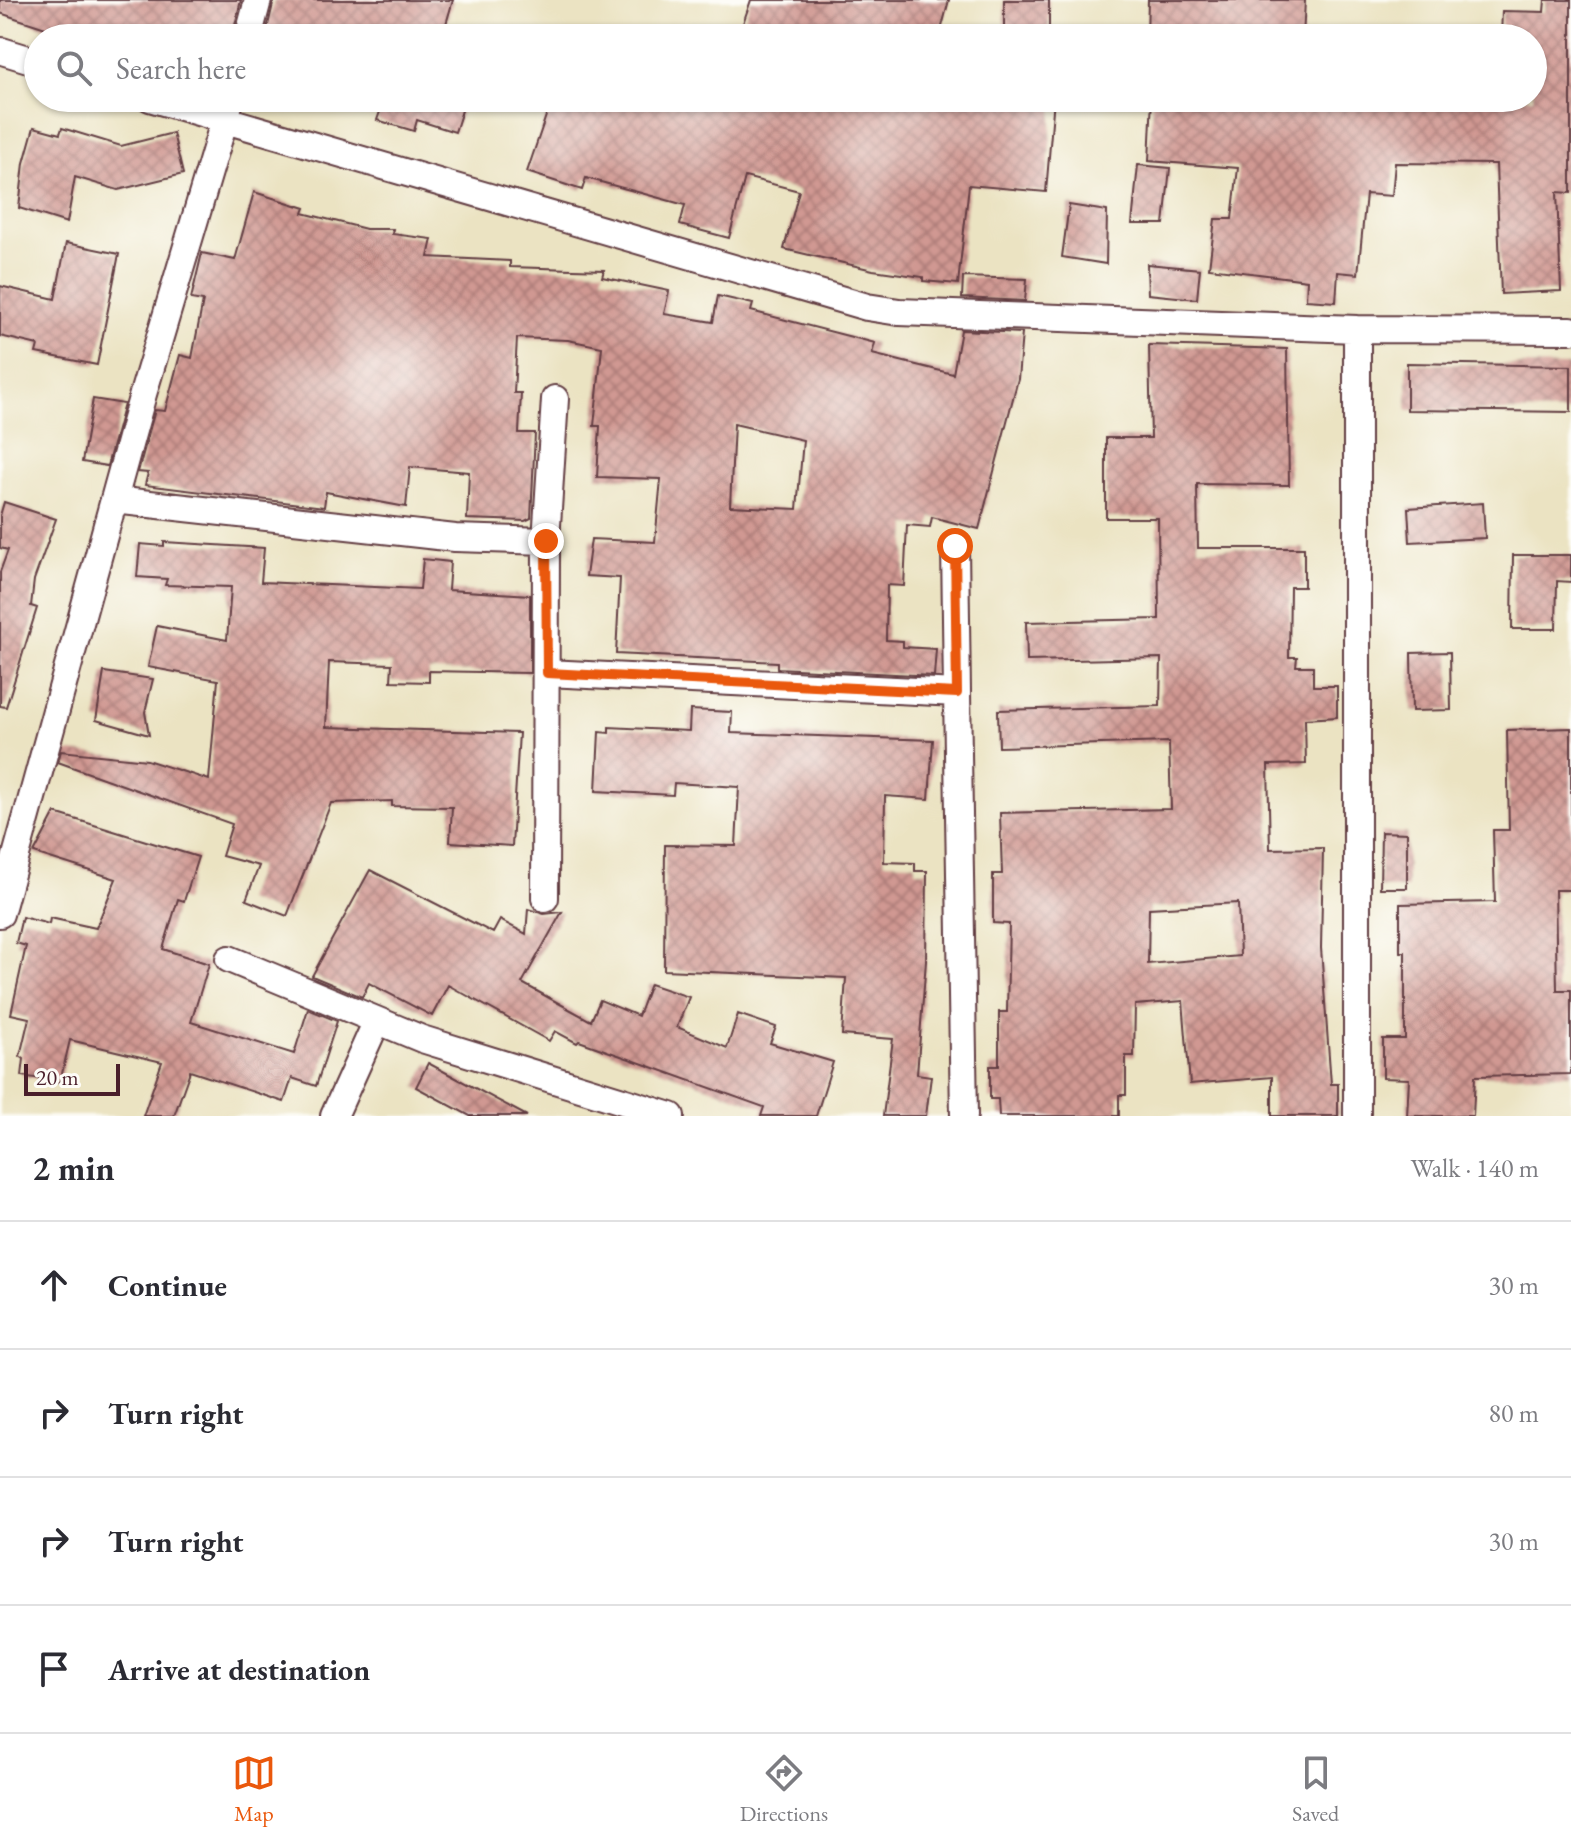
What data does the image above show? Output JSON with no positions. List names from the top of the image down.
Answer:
{
  "scale_bar": "20 m",
  "page": {
    "search": "Search here",
    "scale": "20 m",
    "heading": ["2 min", "Walk · 140 m"],
    "list": [
      ["Continue", "30 m"],
      ["Turn right", "80 m"],
      ["Turn right", "30 m"],
      "Arrive at destination"
    ],
    "nav": ["Map", "Directions", "Saved"]
  }
}
